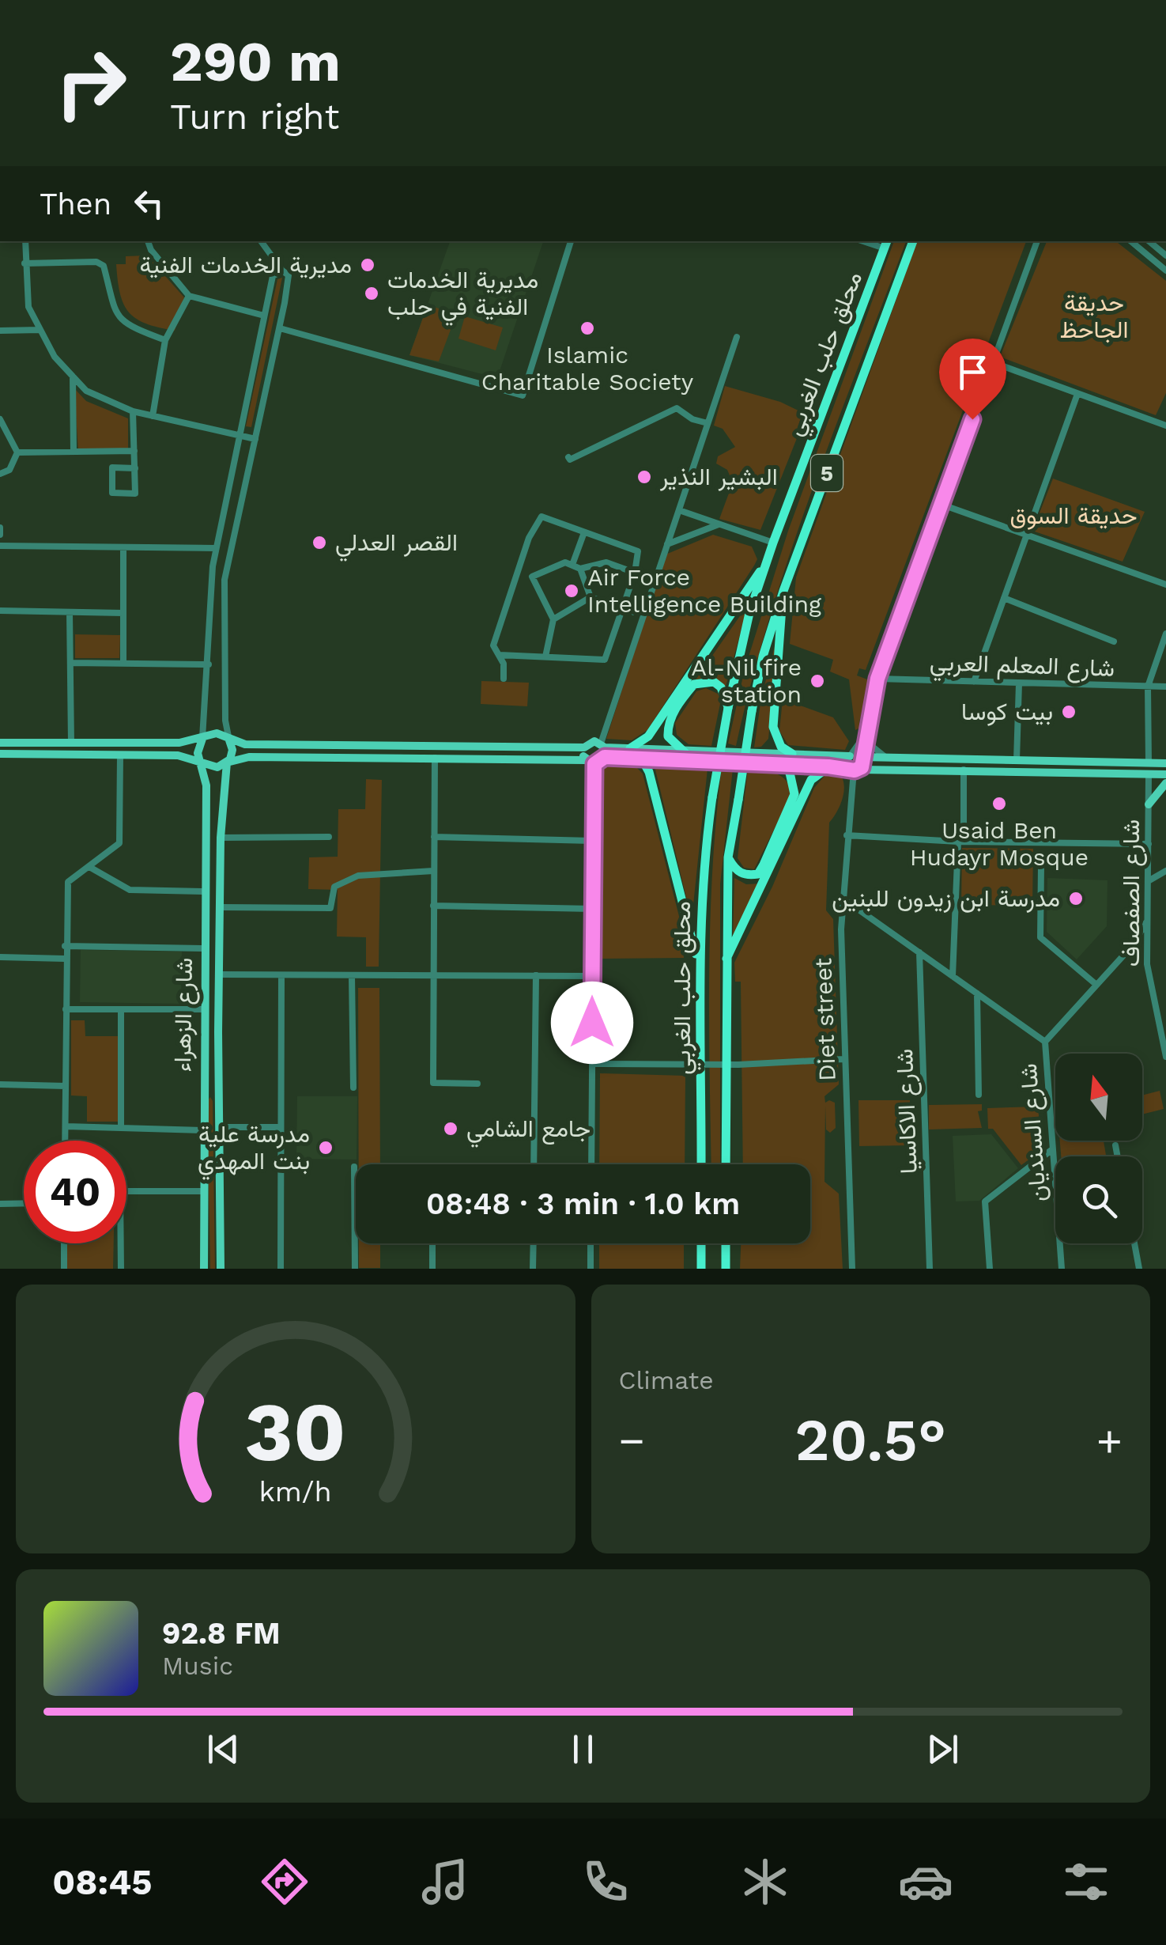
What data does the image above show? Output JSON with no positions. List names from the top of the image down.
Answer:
{
  "streets": {
    "highway": ["محلق حلب الغربي", "5"],
    "main road": ["شارع الزهراء"],
    "street": [
      "شارع المعلم العربي",
      "شارع الصفصاف",
      "Diet street",
      "شارع الاكاسيا",
      "شارع السنديان"
    ]
  },
  "parks": ["حديقة الجاحظ", "حديقة السوق"],
  "places": [
    "مديرية الخدمات الفنية",
    "مديرية الخدمات الفنية في حلب",
    "Islamic Charitable Society",
    "البشير النذير",
    "القصر العدلي",
    "Air Force Intelligence Building",
    "Al-Nil fire station",
    "بيت كوسا",
    "Usaid Ben Hudayr Mosque",
    "مدرسة ابن زيدون للبنين",
    "جامع الشامي",
    "مدرسة علية بنت المهدي"
  ],
  "north": "top",
  "page": {
    "turn": ["290 m", "Turn right"],
    "then": "Then",
    "limit": "40",
    "trip": "08:48 · 3 min · 1.0 km",
    "tile": "Climate",
    "heat": ["−", "20.5°", "+"],
    "song": ["92.8 FM", "Music"],
    "tabs": "08:45",
    "gauge": ["30", "km/h"]
  }
}
